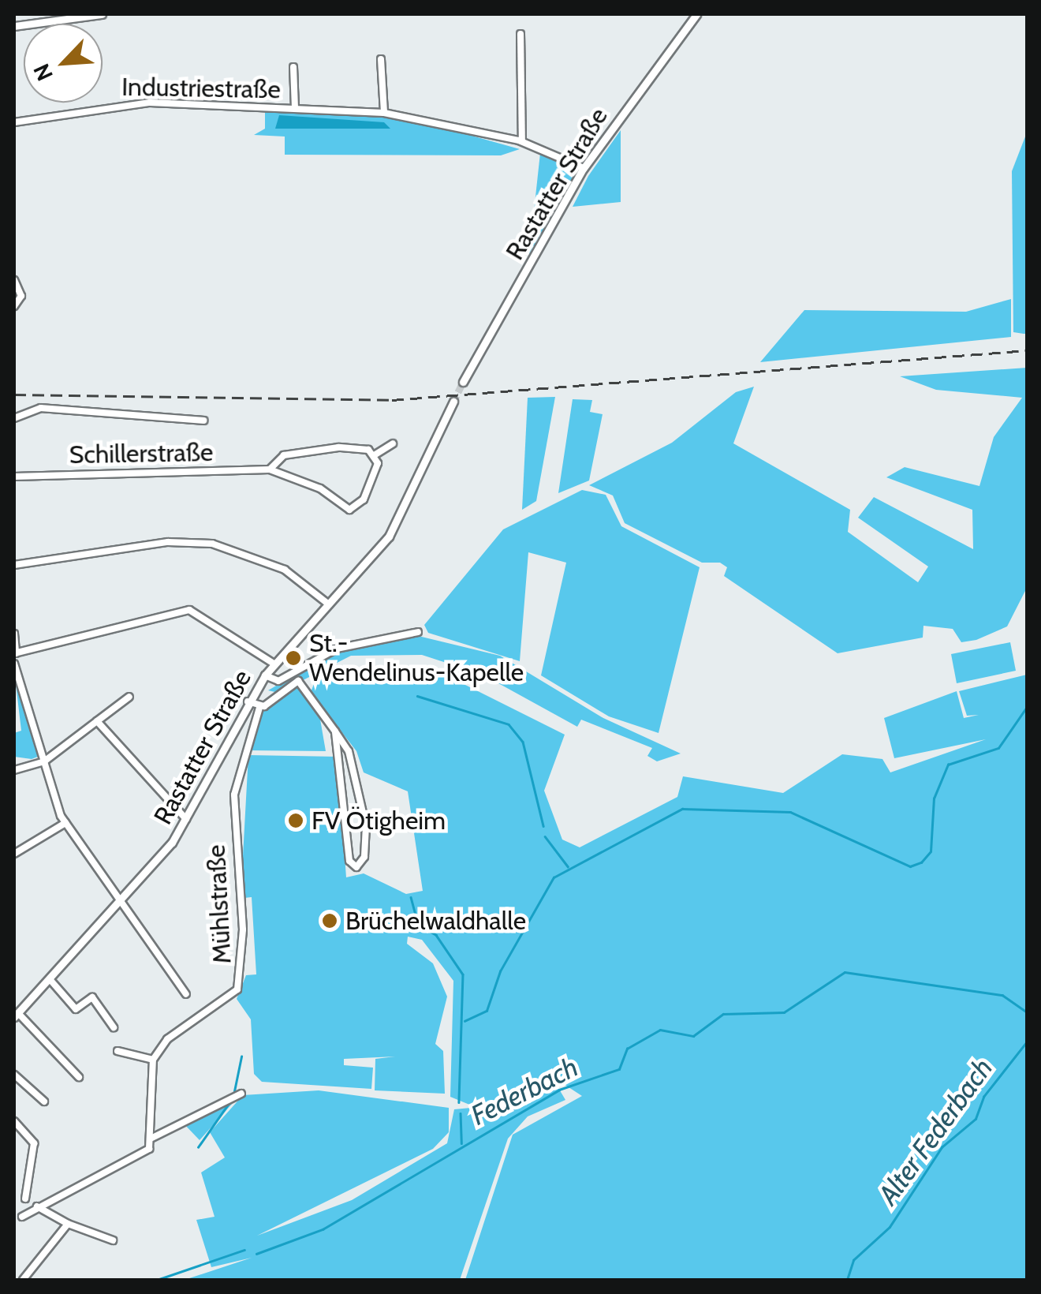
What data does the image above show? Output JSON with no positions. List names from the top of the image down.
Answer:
{
  "streets": {
    "street": [
      "Industriestraße",
      "Rastatter Straße",
      "Schillerstraße",
      "Mühlstraße"
    ]
  },
  "crossings": [
    ["Industriestraße", "Rastatter Straße"]
  ],
  "water": ["Federbach", "Alter Federbach"],
  "places": ["St.- Wendelinus-Kapelle", "FV Ötigheim", "Brüchelwaldhalle"],
  "north": "bottom left"
}
